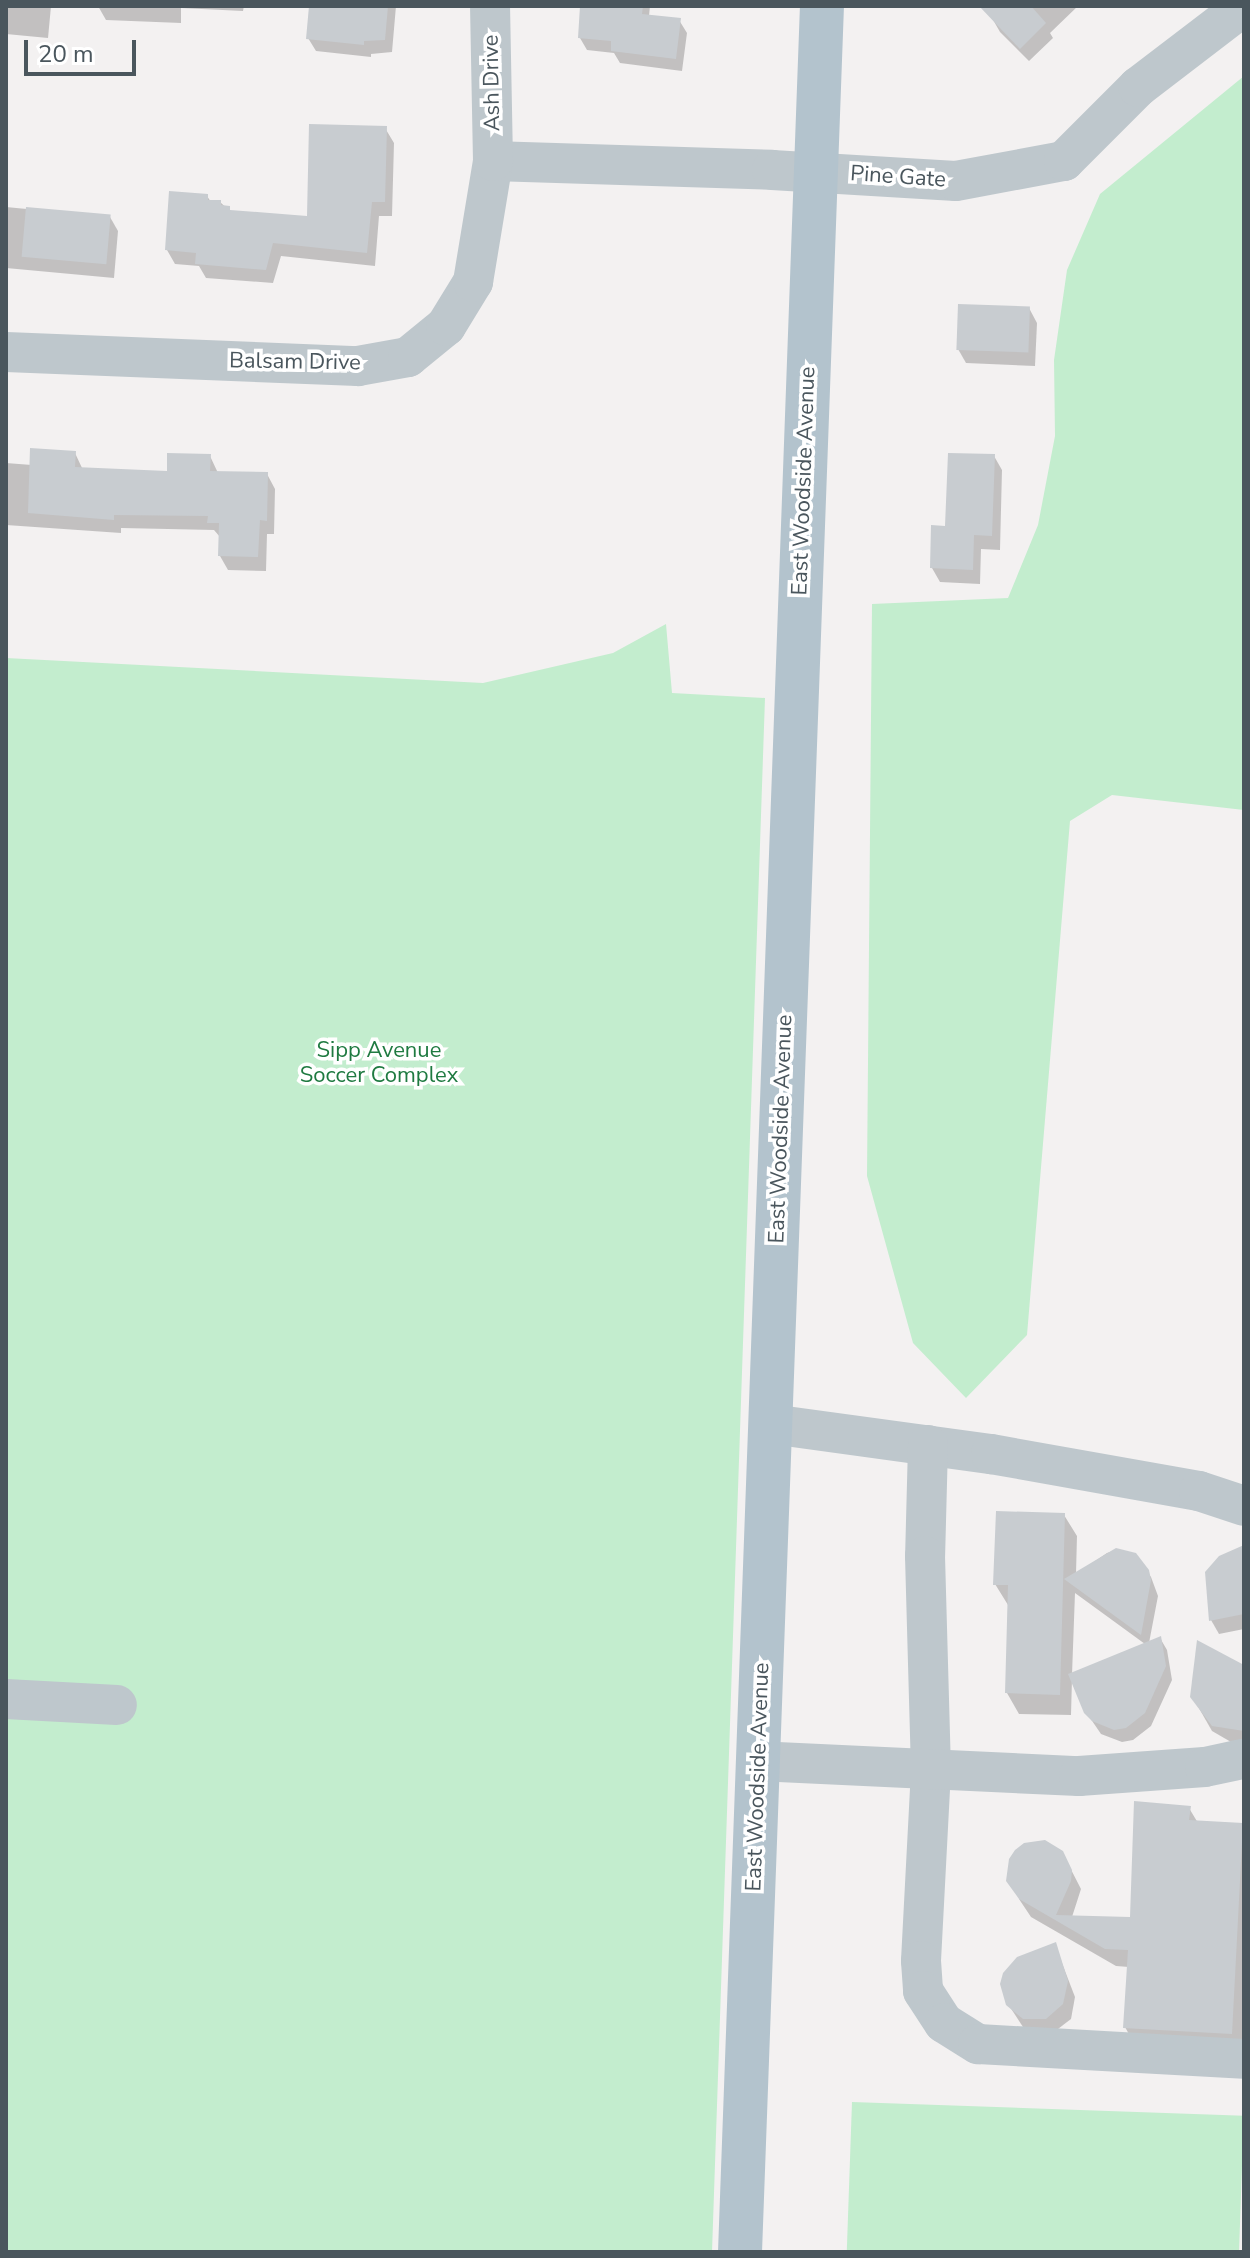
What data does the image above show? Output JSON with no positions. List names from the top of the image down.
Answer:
{
  "streets": {
    "main road": ["East Woodside Avenue"],
    "street": ["Ash Drive", "Pine Gate", "Balsam Drive"]
  },
  "crossings": [
    ["Ash Drive", "Pine Gate"],
    ["Ash Drive", "Balsam Drive"],
    ["Pine Gate", "Balsam Drive"],
    ["Pine Gate", "East Woodside Avenue"]
  ],
  "parks": ["Sipp Avenue Soccer Complex"],
  "scale_bar": "20 m"
}
